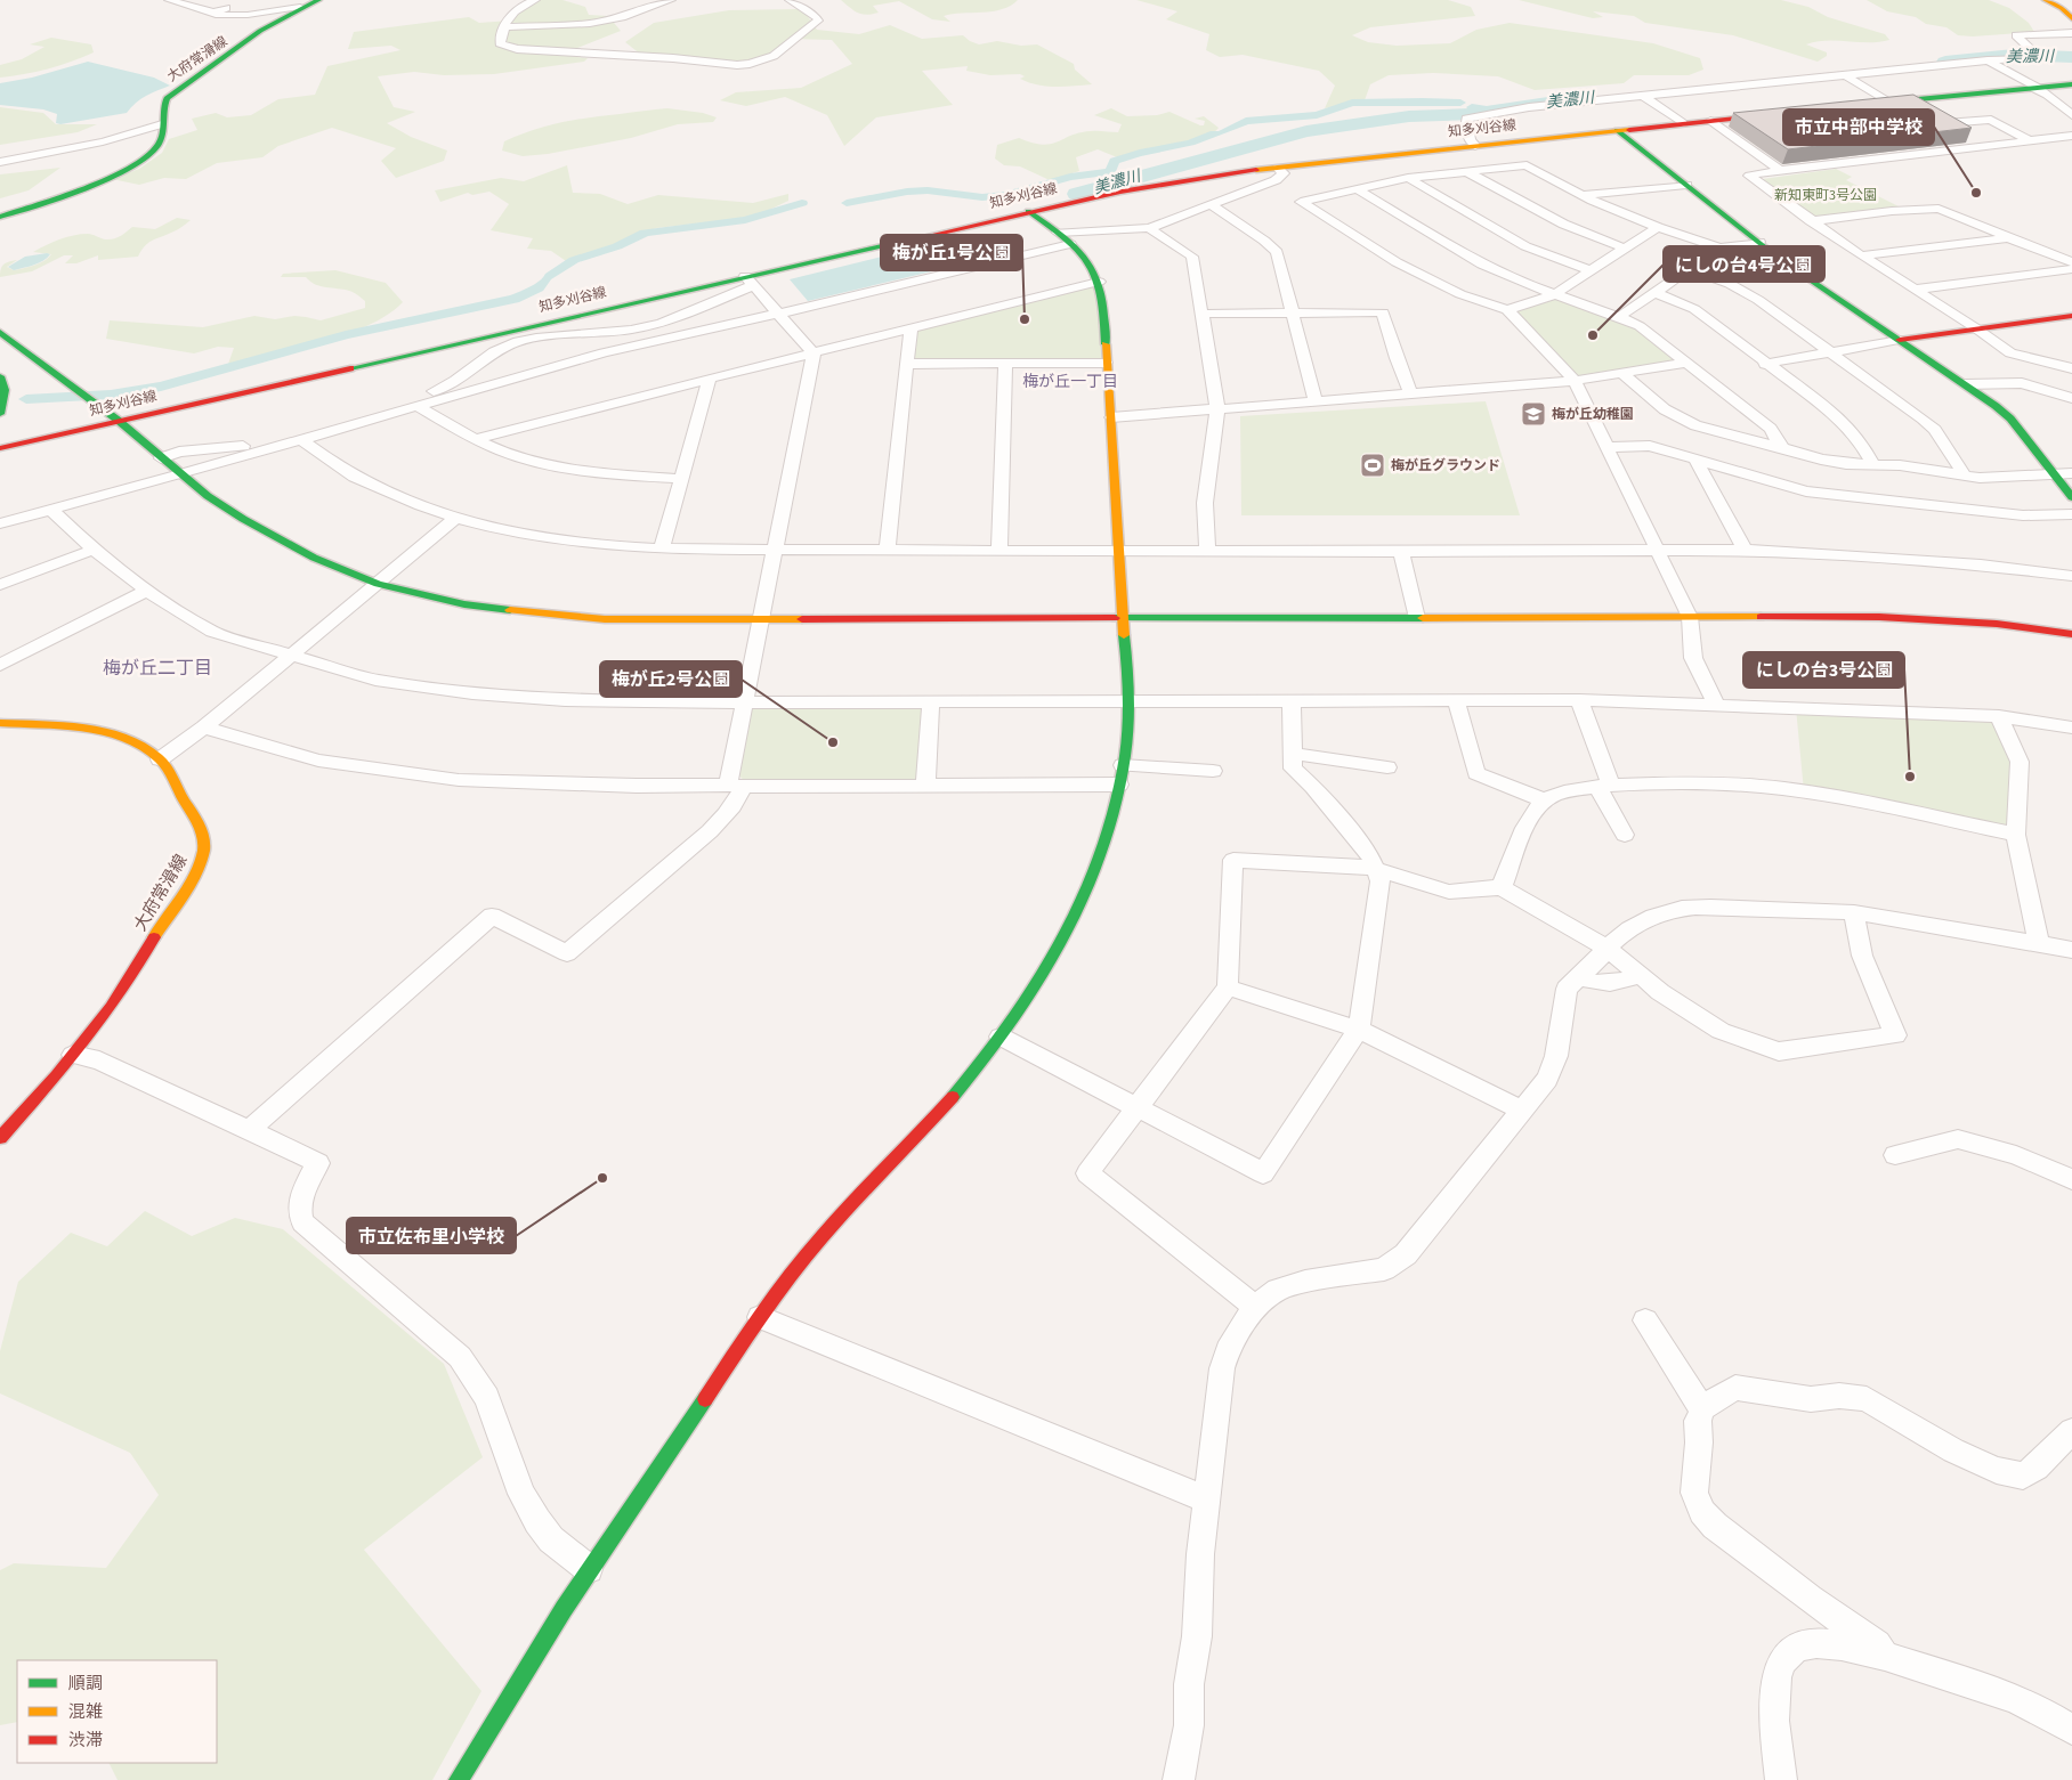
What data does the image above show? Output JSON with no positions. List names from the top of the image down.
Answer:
{
  "streets": {
    "street": ["大府常滑線", "知多刈谷線"]
  },
  "districts": ["梅が丘一丁目", "梅が丘二丁目"],
  "water": ["美濃川"],
  "parks": ["新知東町3号公園"],
  "places": {
    "other": [
      "市立中部中学校",
      "梅が丘1号公園",
      "にしの台4号公園",
      "梅が丘2号公園",
      "にしの台3号公園",
      "市立佐布里小学校"
    ],
    "school or university": ["梅が丘幼稚園"],
    "sports": ["梅が丘グラウンド"]
  },
  "legend": ["順調", "混雑", "渋滞"]
}
